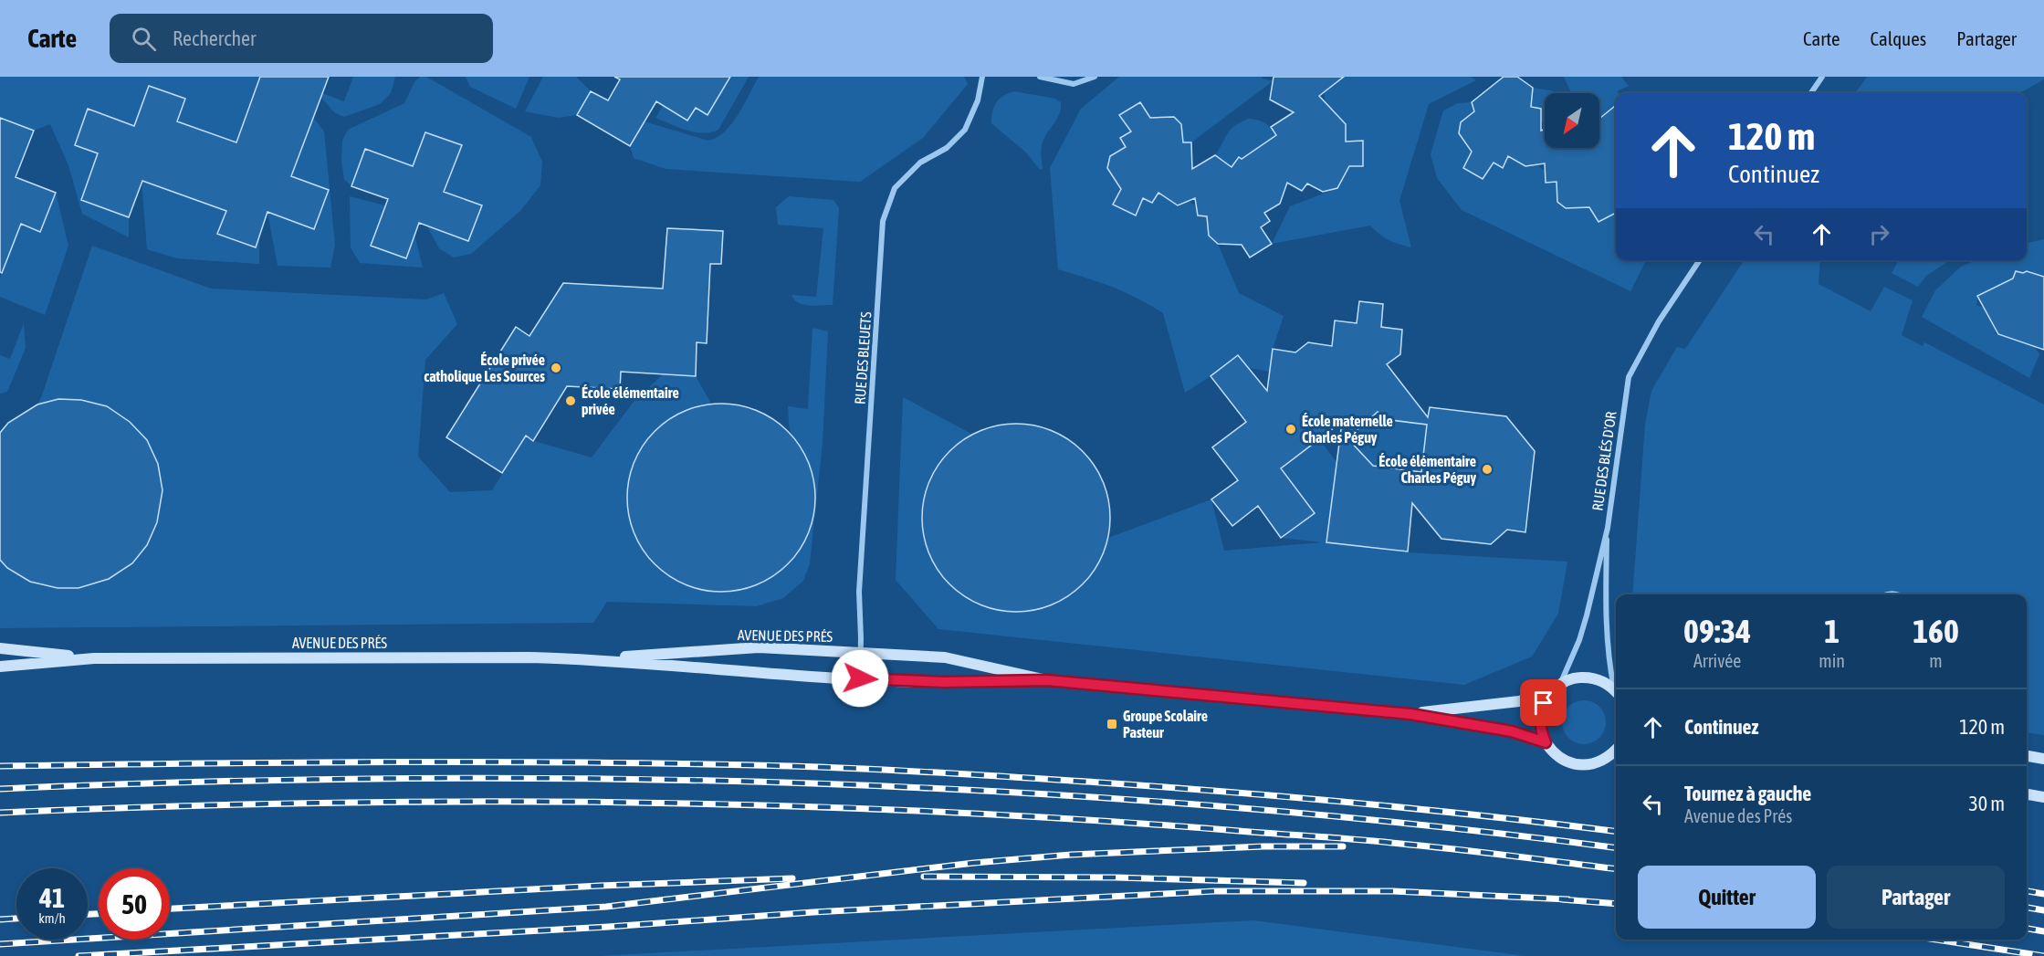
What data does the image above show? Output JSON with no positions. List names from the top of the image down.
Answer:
{
  "streets": {
    "main road": ["AVENUE DES PRÉS"],
    "street": ["RUE DES BLEUETS", "RUE DES BLÉS D'OR"]
  },
  "crossings": [
    ["RUE DES BLEUETS", "AVENUE DES PRÉS"]
  ],
  "places": {
    "other": [
      "École privée catholique Les Sources",
      "École élémentaire privée",
      "École maternelle Charles Péguy",
      "École élémentaire Charles Péguy"
    ],
    "transit": ["Groupe Scolaire Pasteur"]
  },
  "north": "bottom left",
  "page": {
    "header": "Carte",
    "search": "Rechercher",
    "nav": ["Carte", "Calques", "Partager"],
    "turn": ["120 m", "Continuez"],
    "eta": [
      "09:34",
      "Arrivée",
      "1",
      "min",
      "160",
      "m"
    ],
    "list": [
      {
        "name": "Continuez",
        "value": "120 m"
      },
      {
        "name": "Tournez à gauche",
        "note": "Avenue des Prés",
        "value": "30 m"
      }
    ],
    "buttons": ["Quitter", "Partager"],
    "speed": "41 km/h",
    "limit": "50"
  }
}
